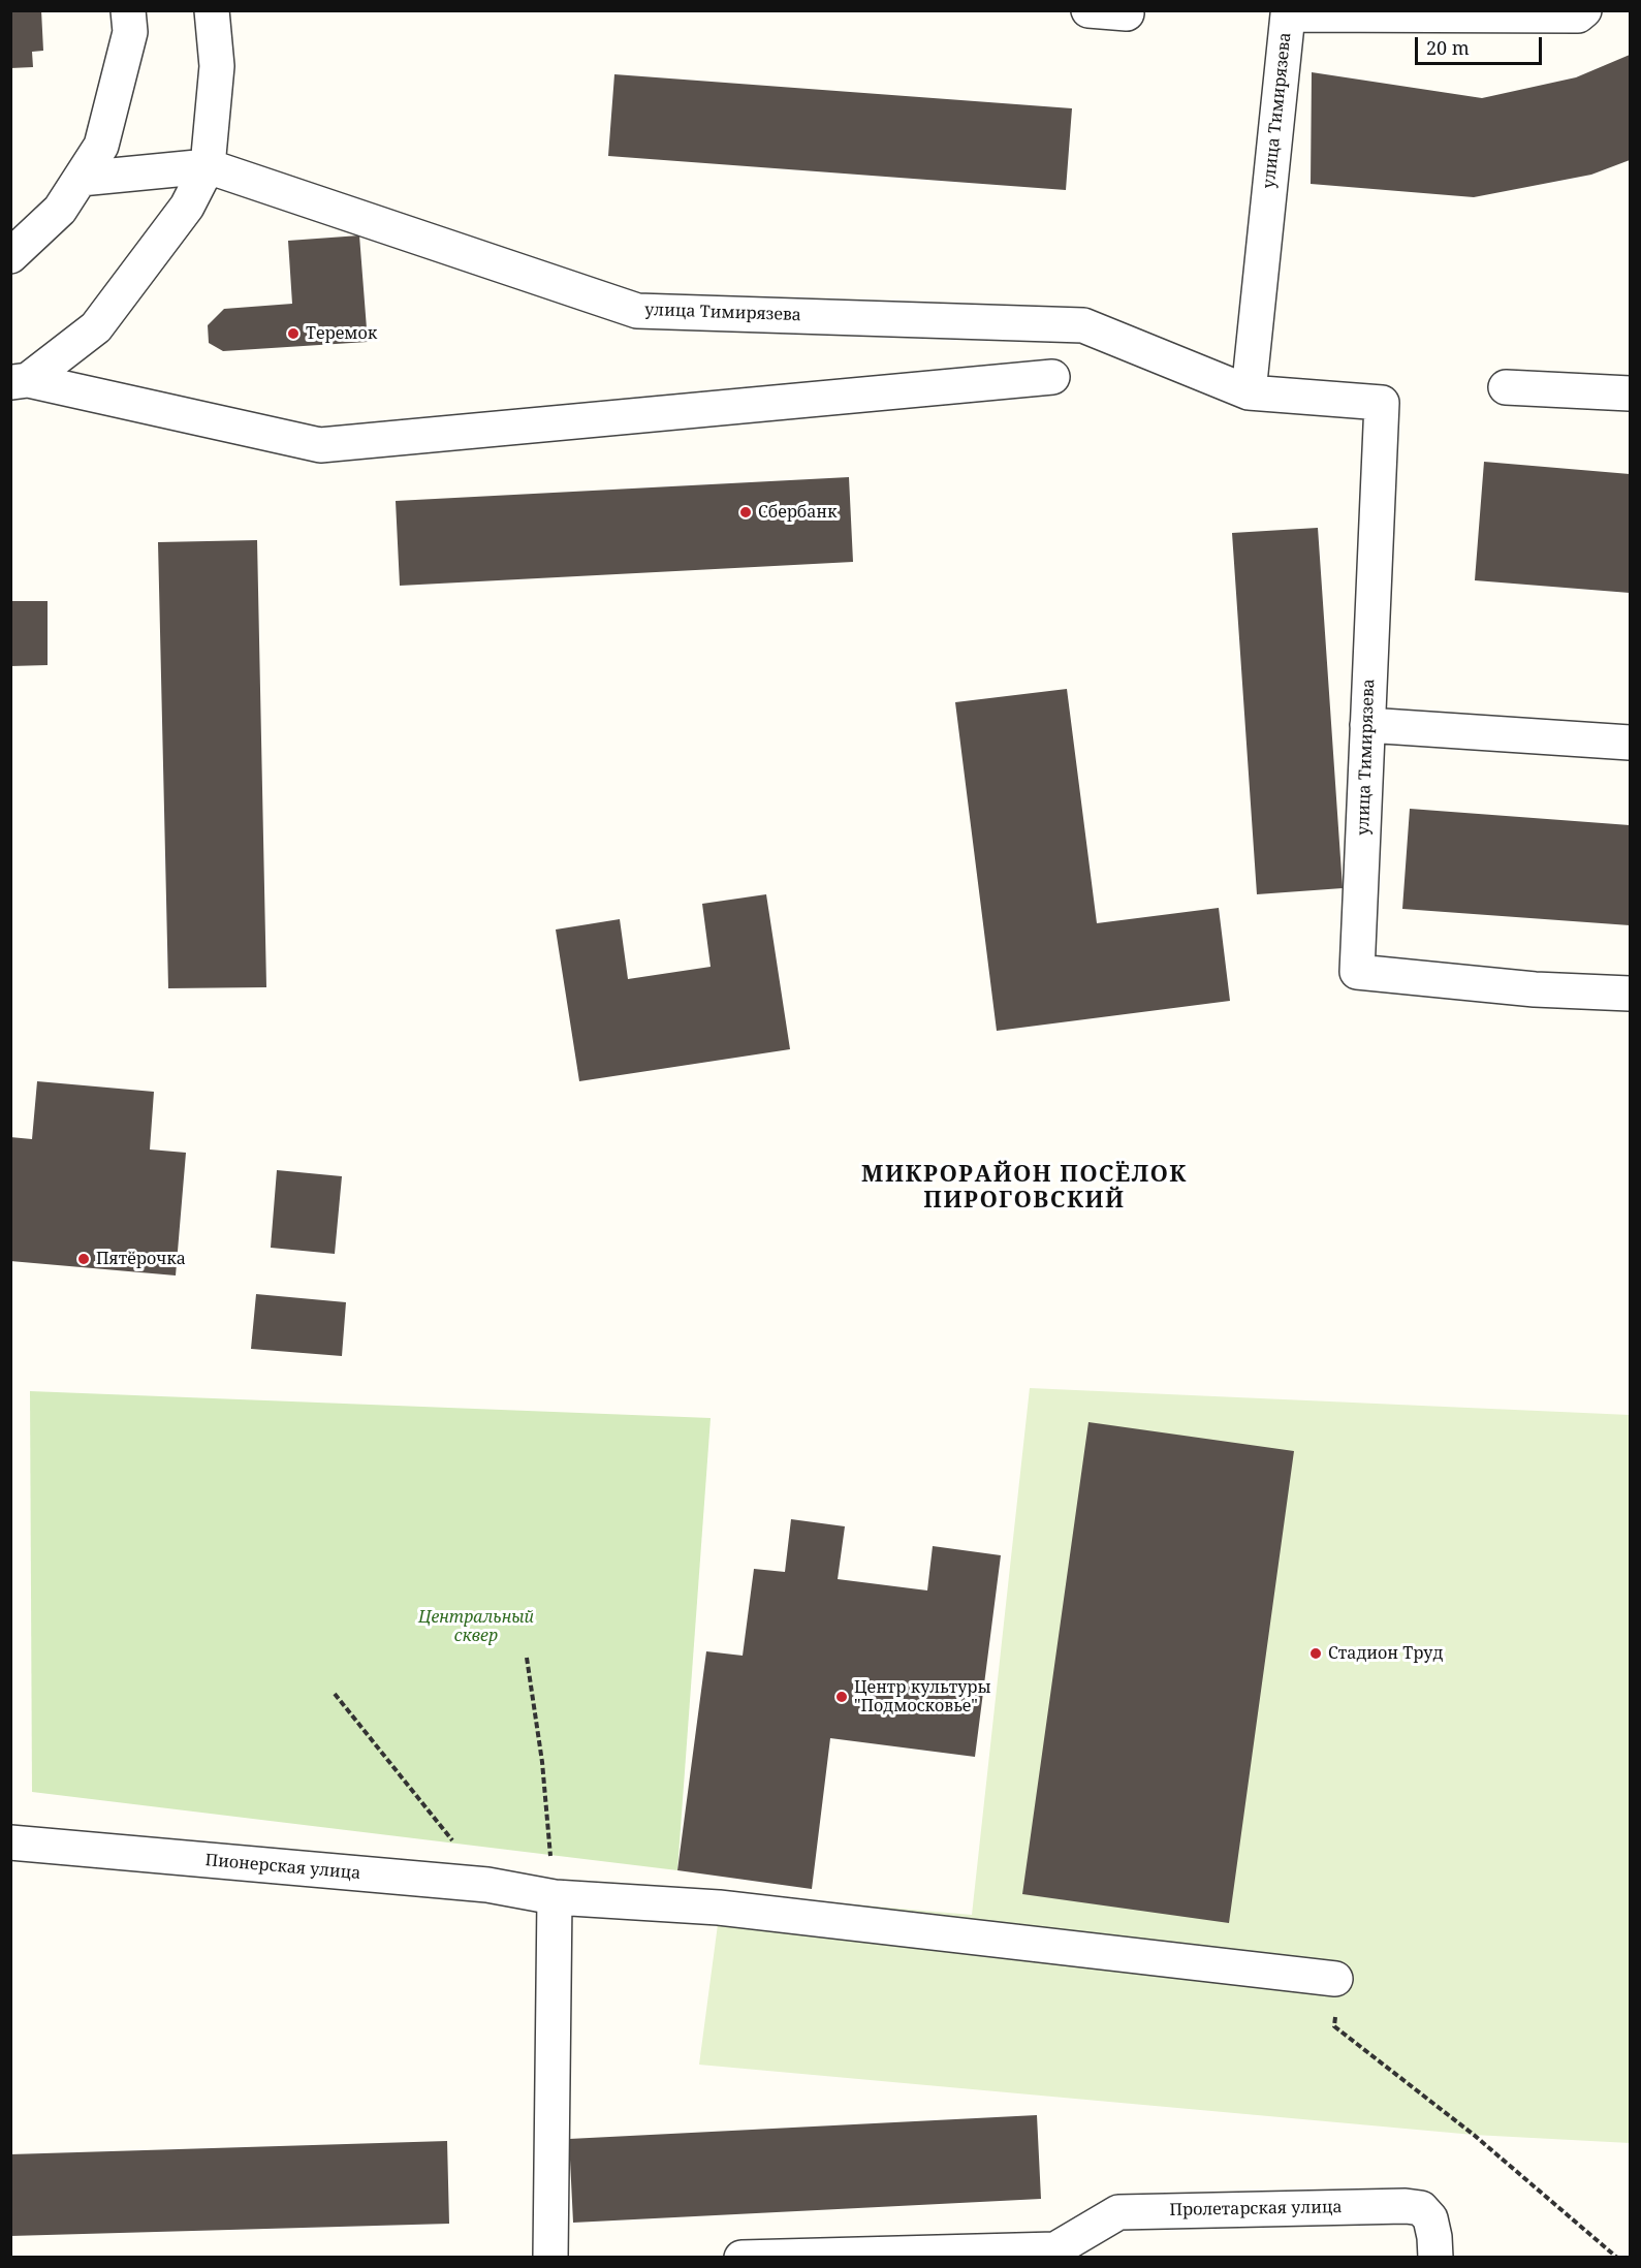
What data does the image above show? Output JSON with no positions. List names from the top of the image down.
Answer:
{
  "streets": {
    "street": ["улица Тимирязева", "Пионерская улица", "Пролетарская улица"]
  },
  "districts": ["МИКРОРАЙОН ПОСЁЛОК ПИРОГОВСКИЙ"],
  "parks": ["Центральный сквер"],
  "places": [
    "Теремок",
    "Сбербанк",
    "Пятёрочка",
    "Стадион Труд",
    "Центр культуры \"Подмосковье\""
  ],
  "scale_bar": "20 m"
}
